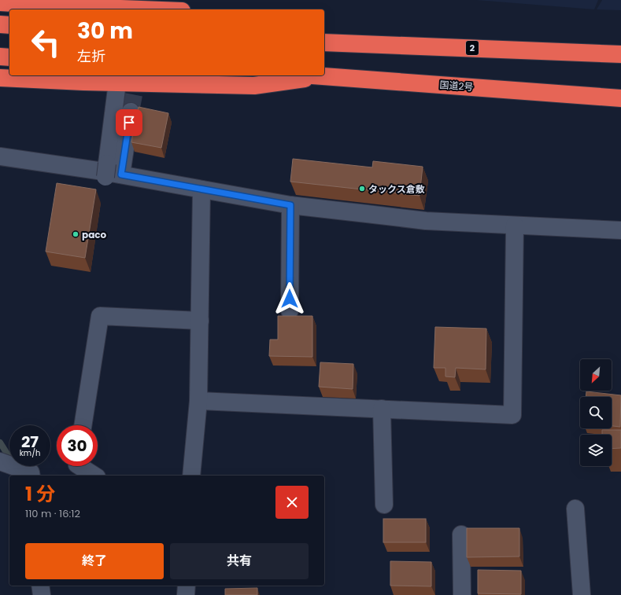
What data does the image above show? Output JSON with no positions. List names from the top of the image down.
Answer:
{
  "streets": {
    "highway": ["2", "国道2号"]
  },
  "places": ["タックス倉敷", "paco"],
  "north": "bottom left",
  "page": {
    "turn": ["30 m", "左折"],
    "speed": "27 km/h",
    "limit": "30",
    "heading": ["1 分", "110 m · 16:12"],
    "buttons": ["終了", "共有"]
  }
}
